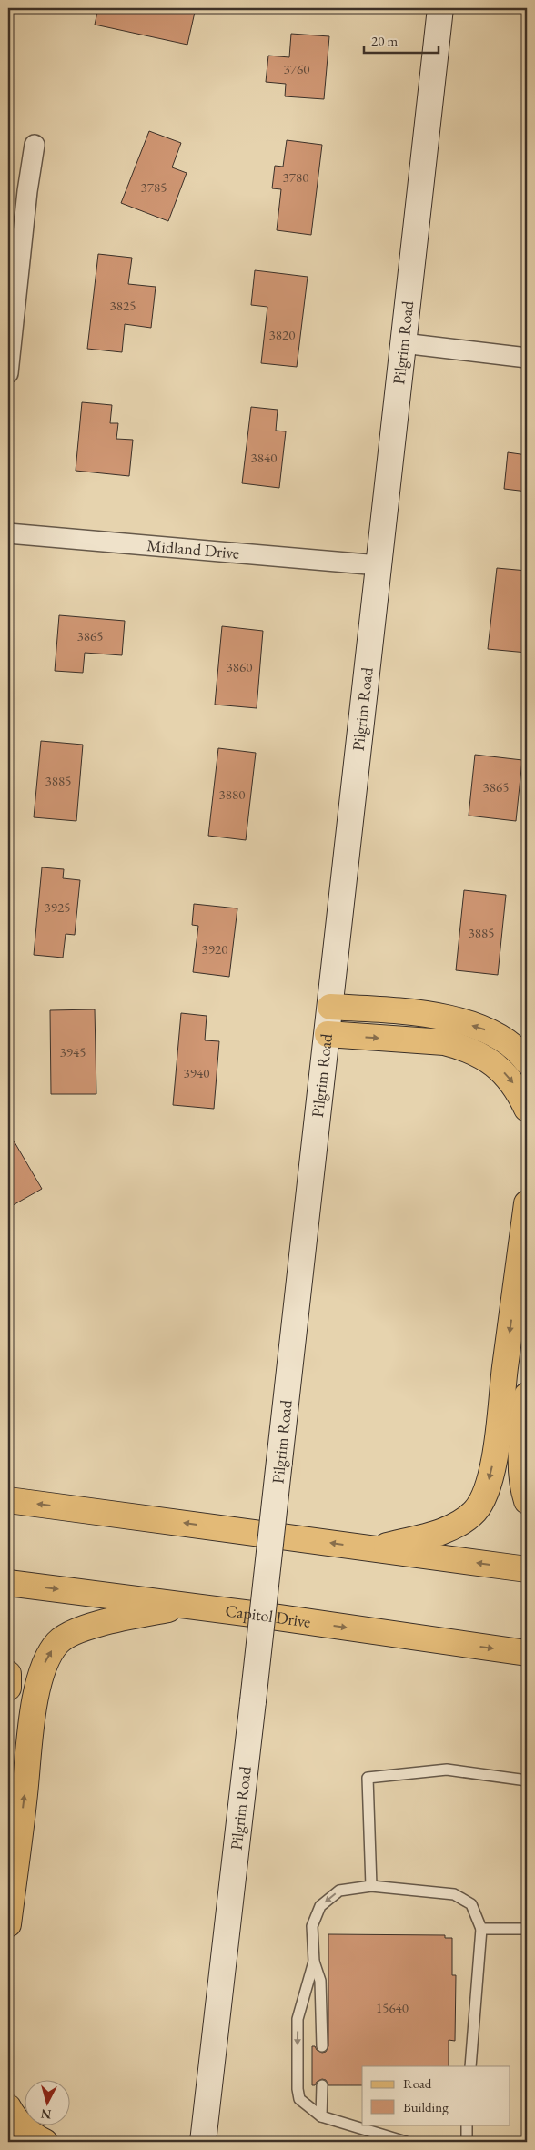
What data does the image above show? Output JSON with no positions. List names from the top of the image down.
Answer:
{
  "streets": {
    "main road": ["Pilgrim Road", "Capitol Drive"],
    "street": ["Midland Drive"]
  },
  "crossings": [
    ["Pilgrim Road", "Midland Drive"]
  ],
  "house_numbers": [
    "3760",
    "3780",
    "3785",
    "3825",
    "3820",
    "3840",
    "3865",
    "3860",
    "3885",
    "3865",
    "3880",
    "3925",
    "3885",
    "3920",
    "3945",
    "3940",
    "15640"
  ],
  "legend": ["Road", "Building"],
  "scale_bar": "20 m",
  "north": "bottom"
}
